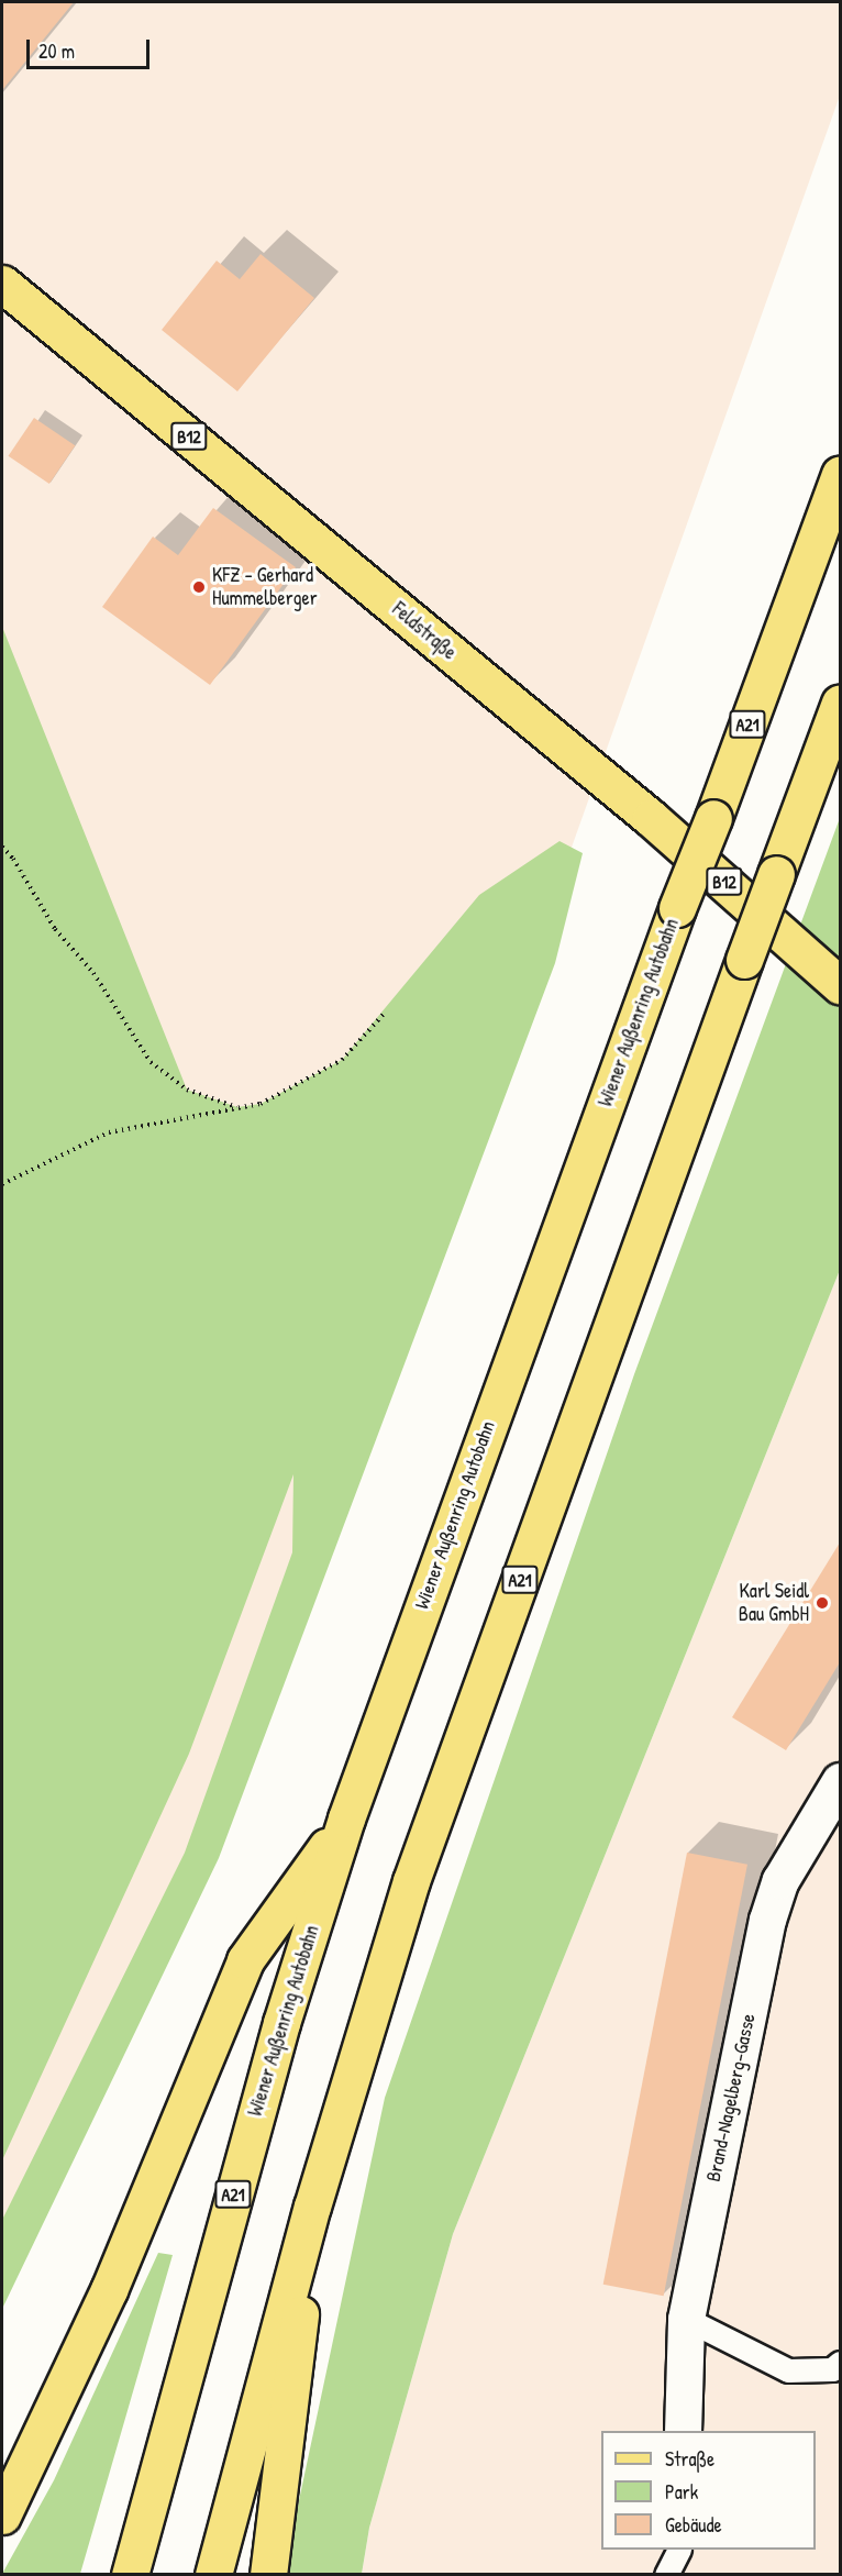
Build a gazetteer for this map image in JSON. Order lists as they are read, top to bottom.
{
  "streets": {
    "main road": [
      "B12",
      "Feldstraße",
      "A21",
      "Wiener Außenring Autobahn"
    ],
    "street": ["Brand-Nagelberg-Gasse"]
  },
  "places": ["KFZ - Gerhard Hummelberger", "Karl Seidl Bau GmbH"],
  "legend": ["Straße", "Park", "Gebäude"],
  "scale_bar": "20 m"
}
